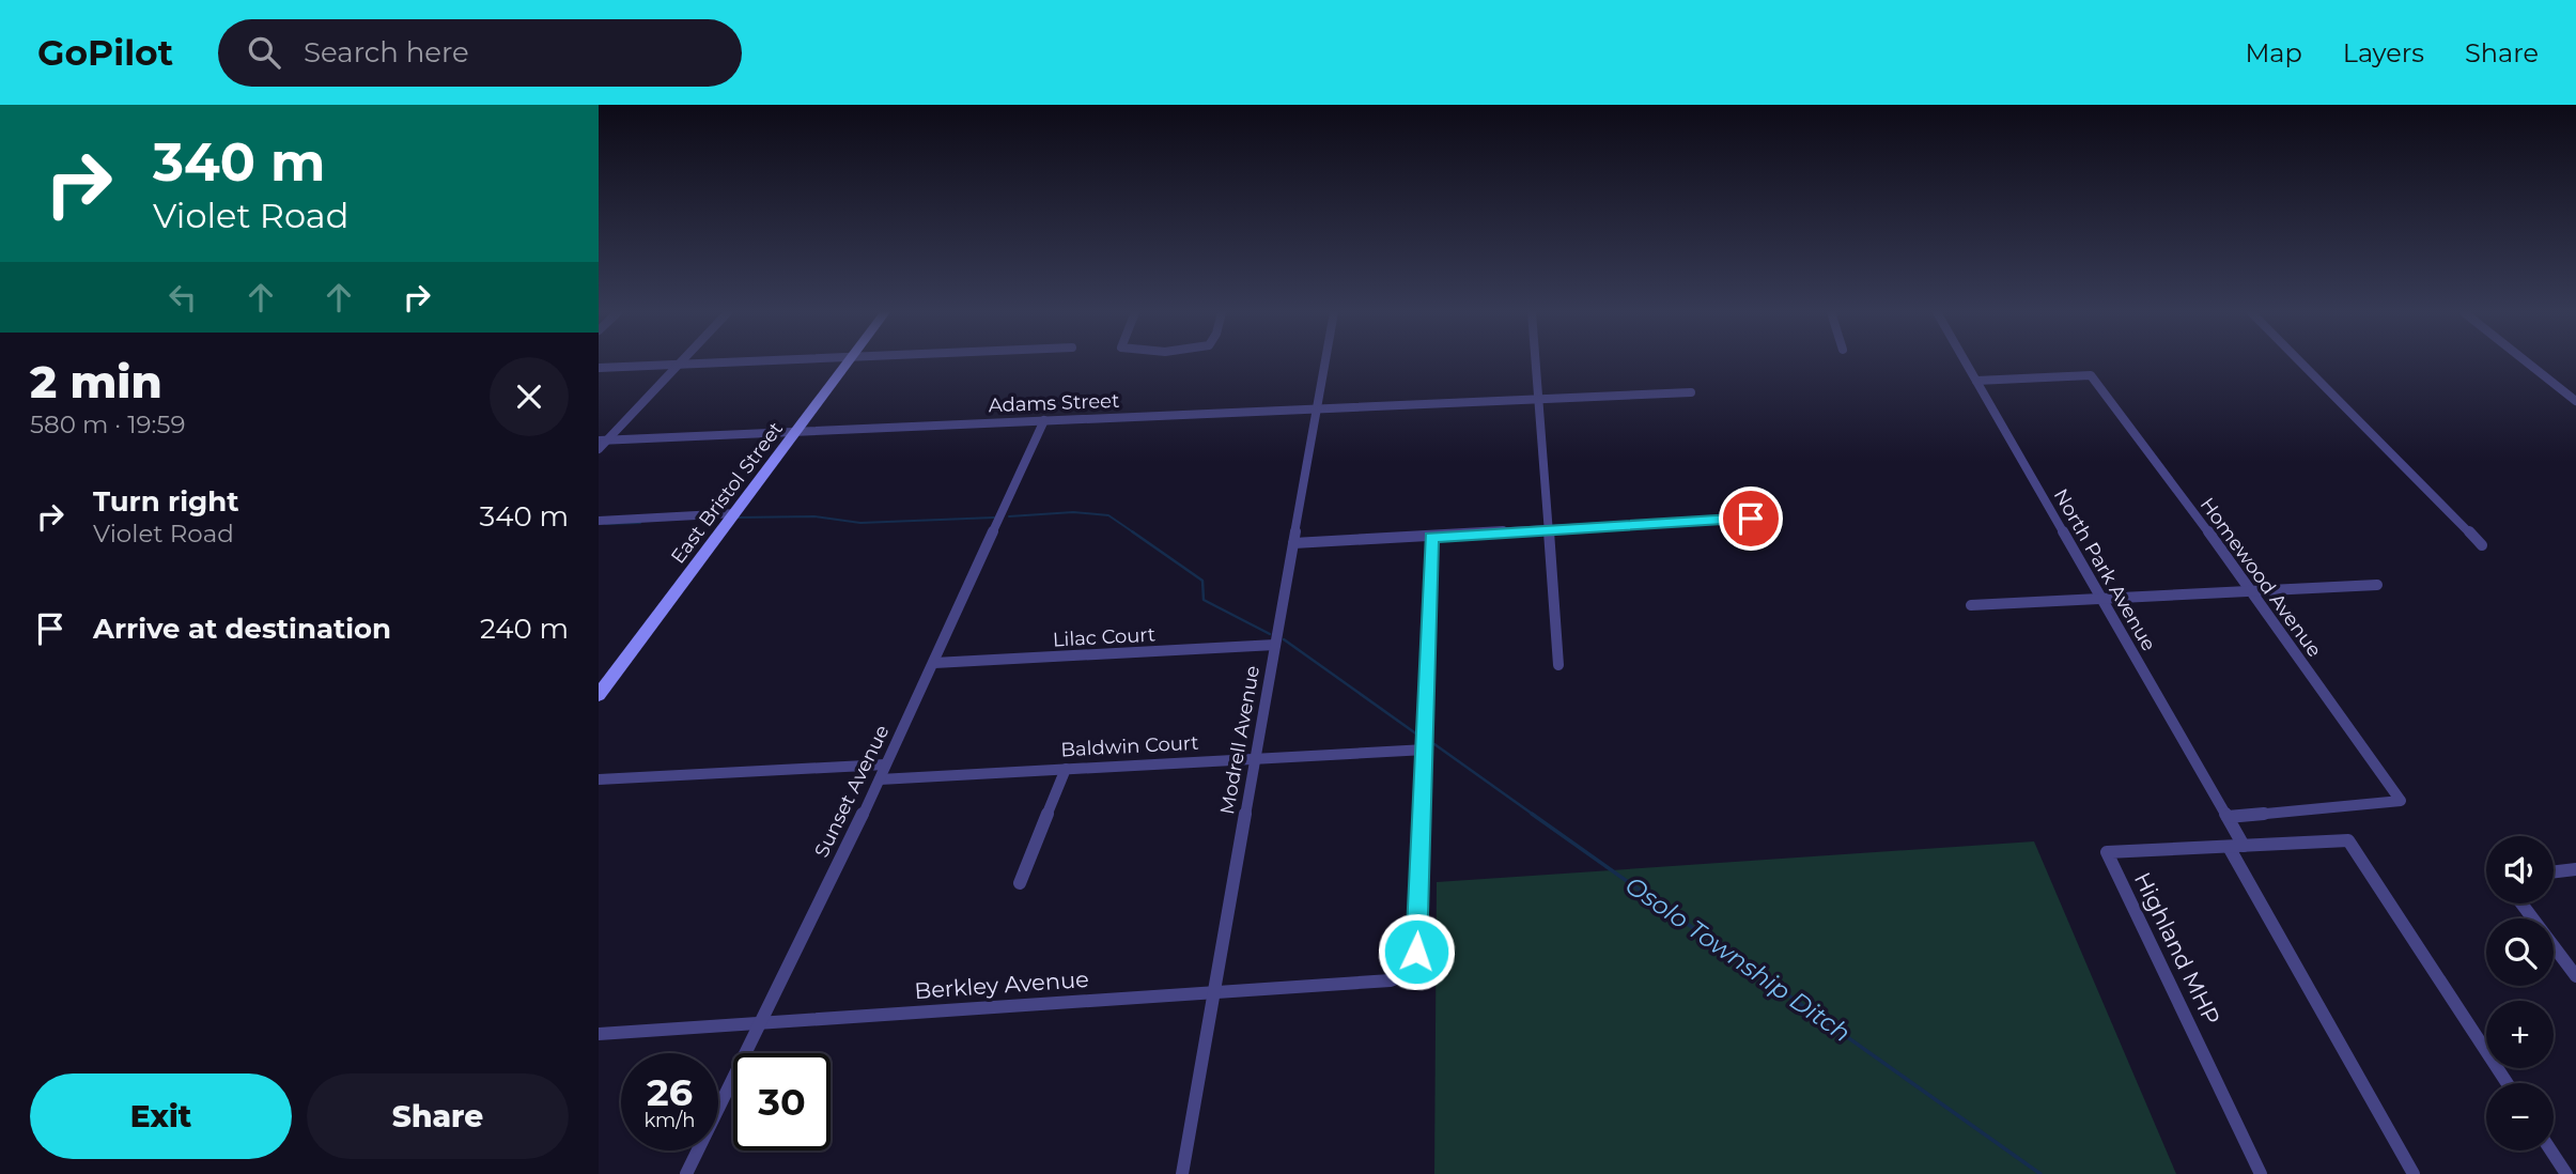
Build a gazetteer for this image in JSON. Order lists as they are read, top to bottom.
{
  "streets": {
    "main road": ["East Bristol Street"],
    "street": [
      "Adams Street",
      "North Park Avenue",
      "Homewood Avenue",
      "Lilac Court",
      "Modrell Avenue",
      "Baldwin Court",
      "Sunset Avenue",
      "Highland MHP",
      "Berkley Avenue"
    ]
  },
  "crossings": [
    ["Adams Street", "East Bristol Street"],
    ["Adams Street", "Modrell Avenue"],
    ["Adams Street", "Sunset Avenue"],
    ["North Park Avenue", "Homewood Avenue"],
    ["North Park Avenue", "Highland MHP"],
    ["Lilac Court", "Modrell Avenue"],
    ["Lilac Court", "Sunset Avenue"],
    ["Modrell Avenue", "Baldwin Court"],
    ["Modrell Avenue", "Berkley Avenue"],
    ["Baldwin Court", "Sunset Avenue"],
    ["Baldwin Court", "Berkley Avenue"],
    ["Sunset Avenue", "Berkley Avenue"]
  ],
  "water": ["Osolo Township Ditch"],
  "page": {
    "header": "GoPilot",
    "search": "Search here",
    "nav": ["Map", "Layers", "Share"],
    "turn": ["340 m", "Violet Road"],
    "heading": ["2 min", "580 m · 19:59"],
    "list": [
      {
        "name": "Turn right",
        "note": "Violet Road",
        "value": "340 m"
      },
      {
        "name": "Arrive at destination",
        "value": "240 m"
      }
    ],
    "map_buttons": ["+", "−"],
    "speed": "26 km/h",
    "limit": "30",
    "buttons": ["Exit", "Share"]
  }
}
